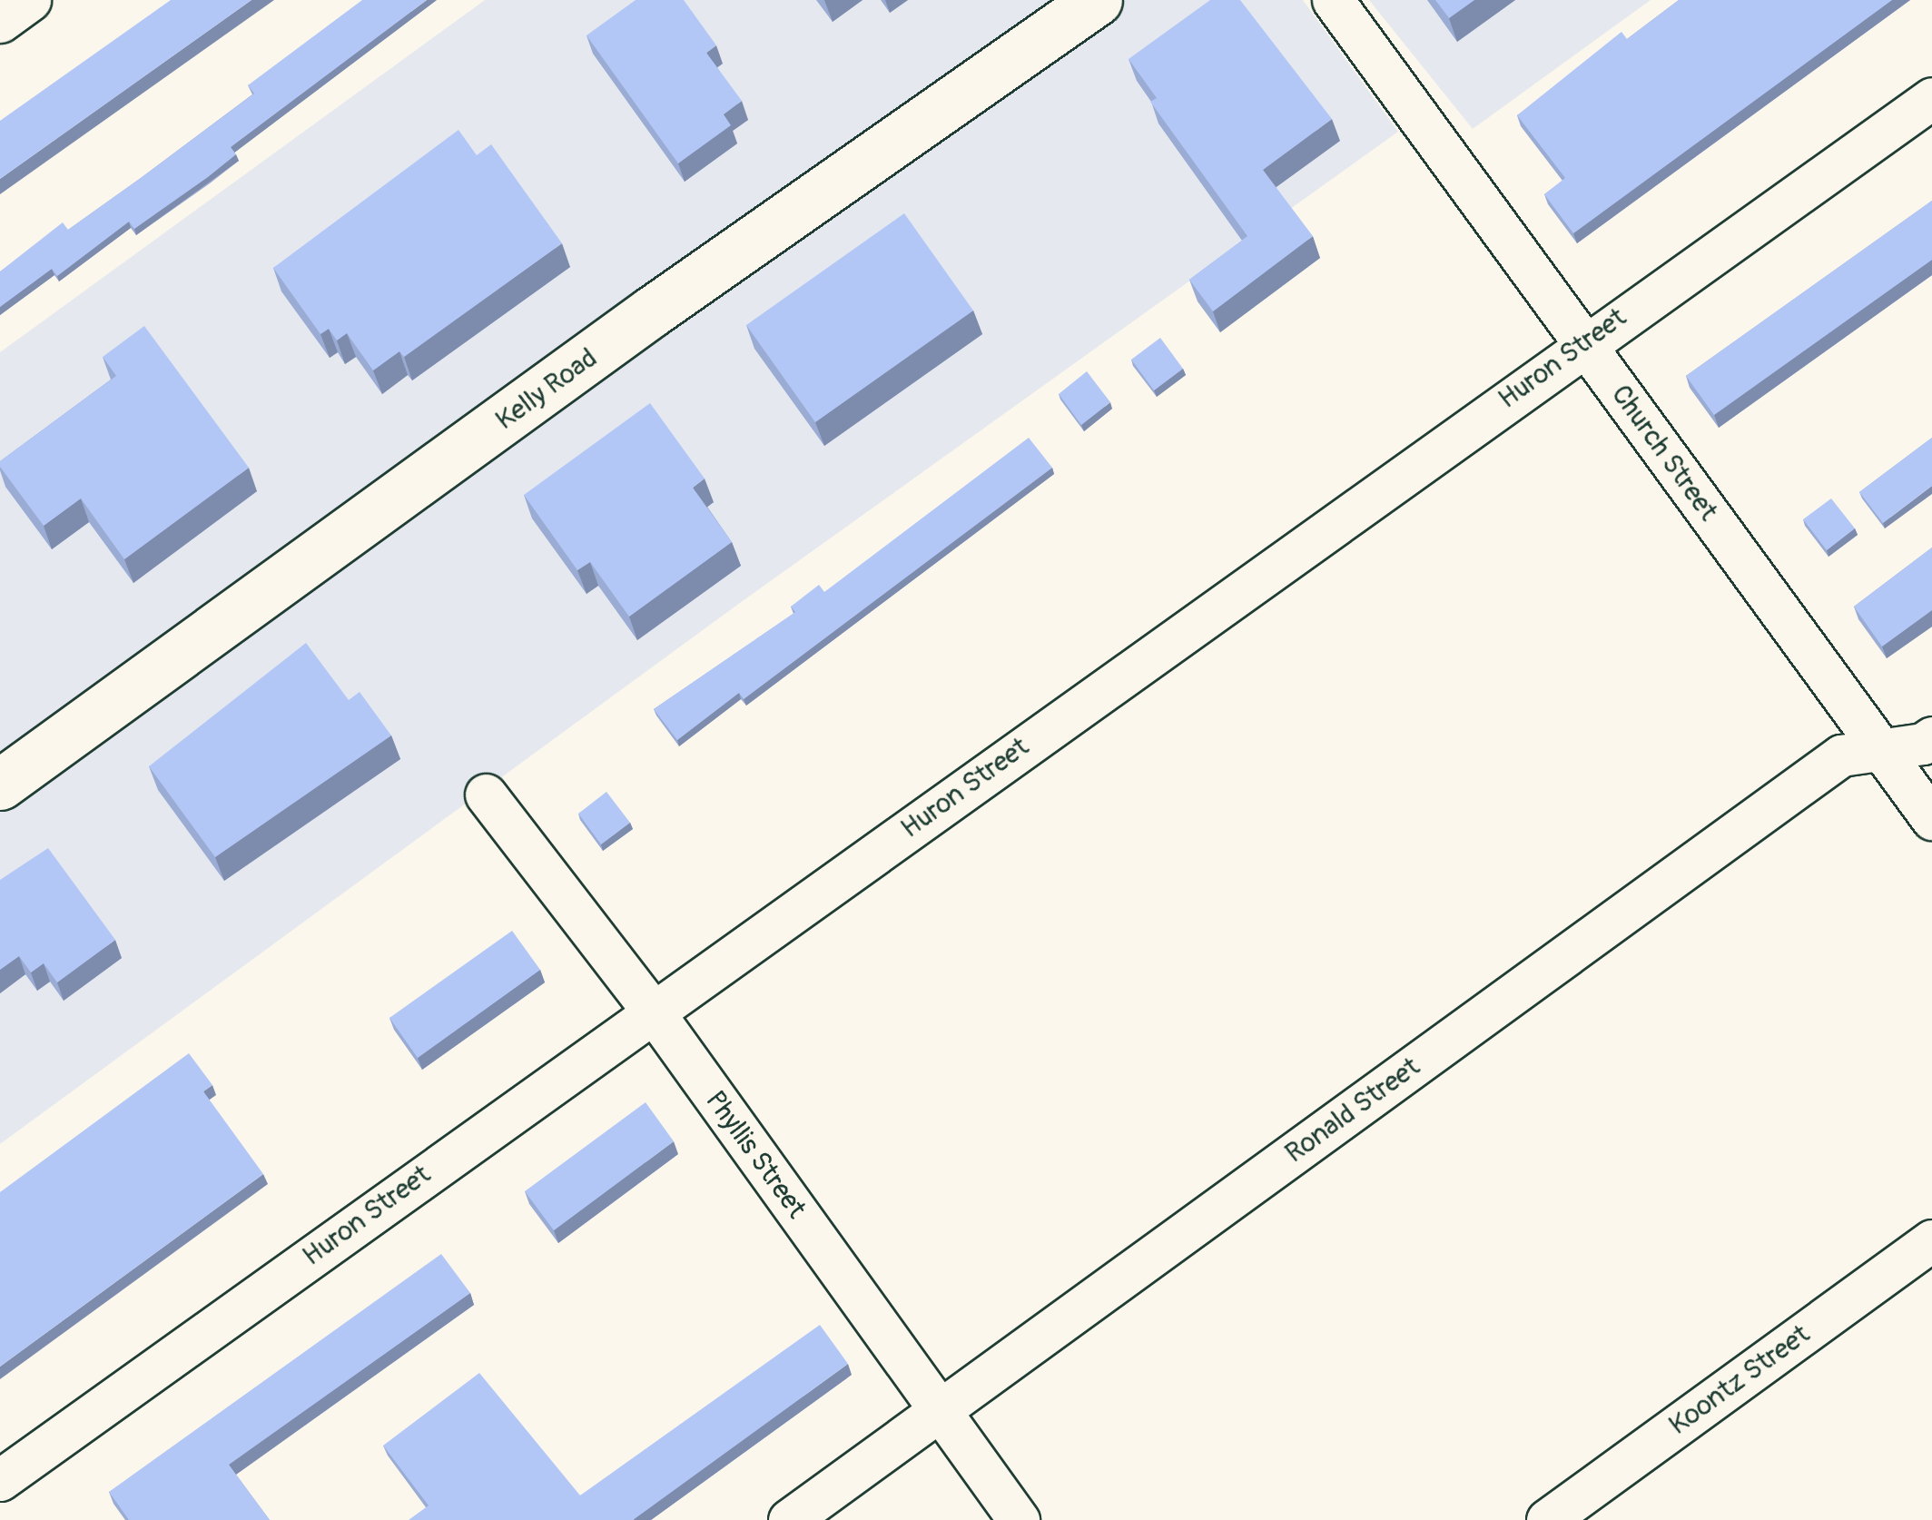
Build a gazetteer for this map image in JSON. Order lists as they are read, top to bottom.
{
  "streets": {
    "street": [
      "Huron Street",
      "Kelly Road",
      "Church Street",
      "Ronald Street",
      "Phyllis Street",
      "Koontz Street"
    ]
  },
  "crossings": [
    ["Huron Street", "Church Street"],
    ["Huron Street", "Phyllis Street"],
    ["Church Street", "Ronald Street"],
    ["Ronald Street", "Phyllis Street"]
  ]
}
